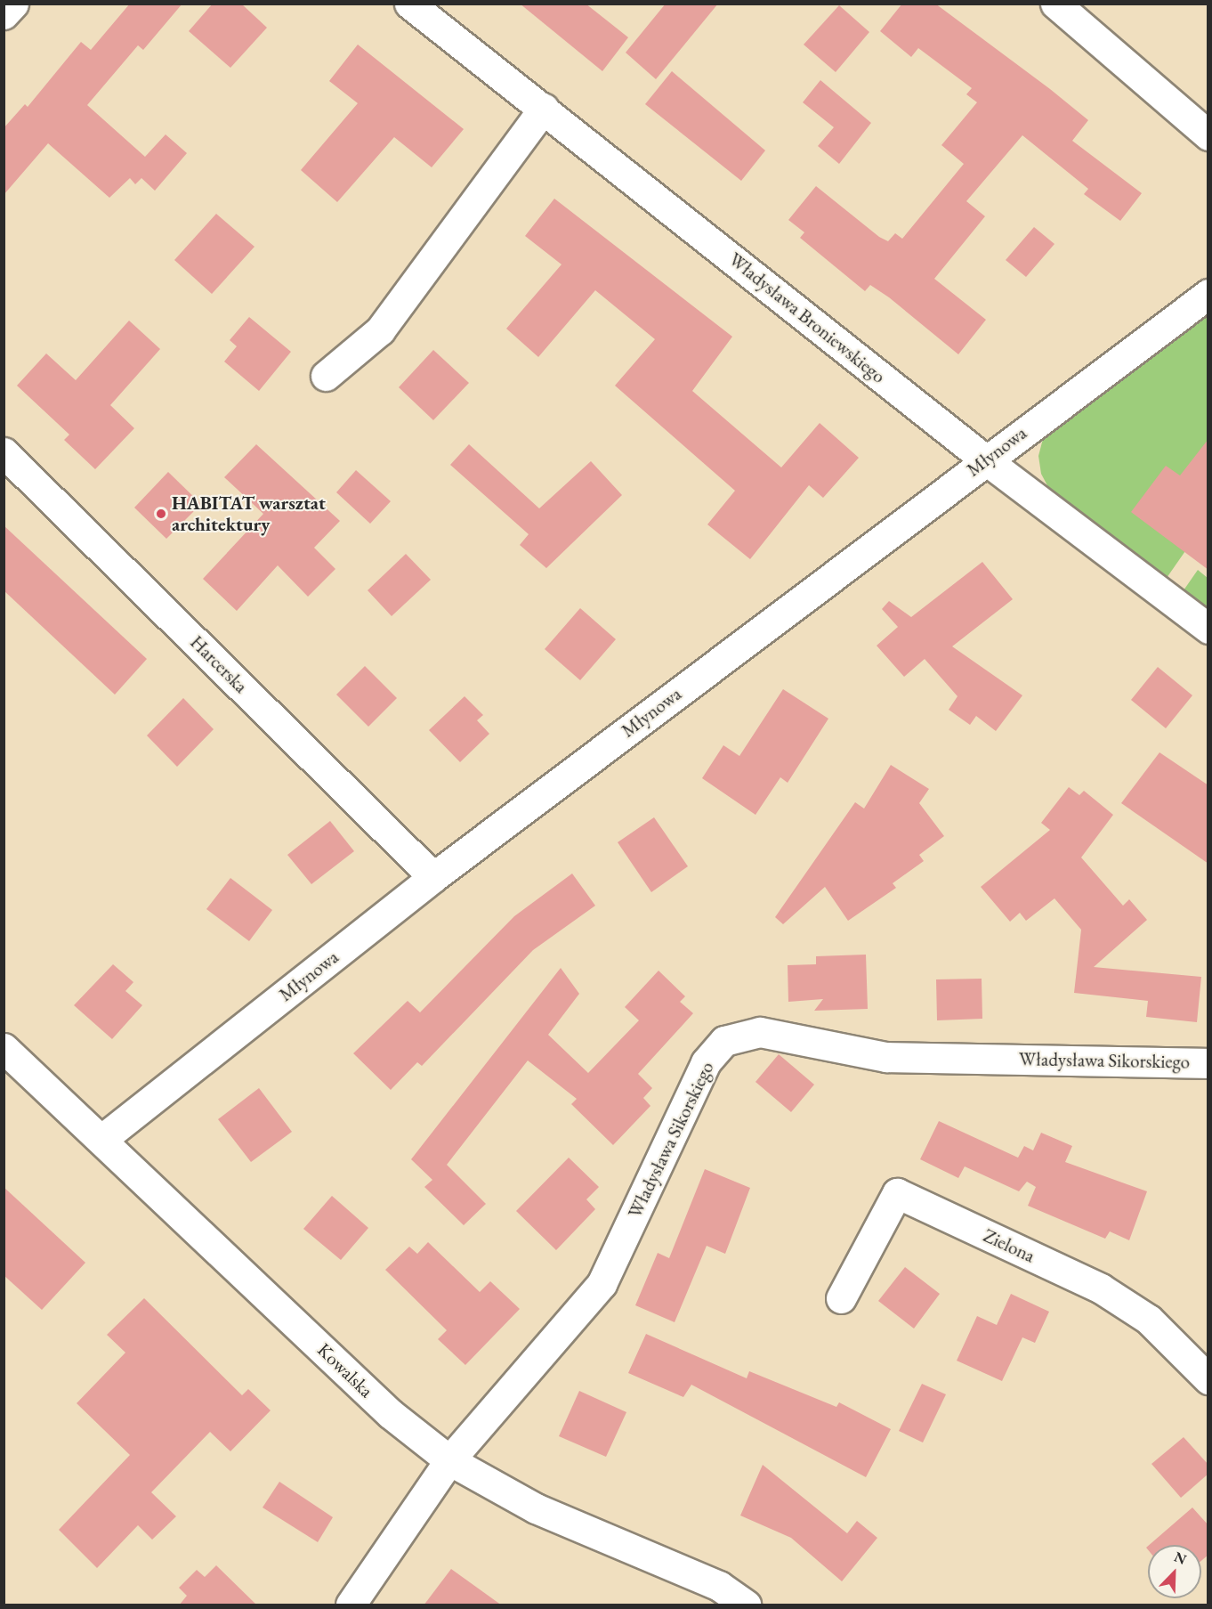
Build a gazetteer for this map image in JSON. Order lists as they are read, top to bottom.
{
  "streets": {
    "street": [
      "Władysława Broniewskiego",
      "Młynowa",
      "Harcerska",
      "Władysława Sikorskiego",
      "Zielona",
      "Kowalska"
    ]
  },
  "crossings": [
    ["Władysława Broniewskiego", "Młynowa"],
    ["Młynowa", "Harcerska"],
    ["Młynowa", "Kowalska"],
    ["Władysława Sikorskiego", "Kowalska"]
  ],
  "places": ["HABITAT warsztat architektury"],
  "north": "top right"
}
